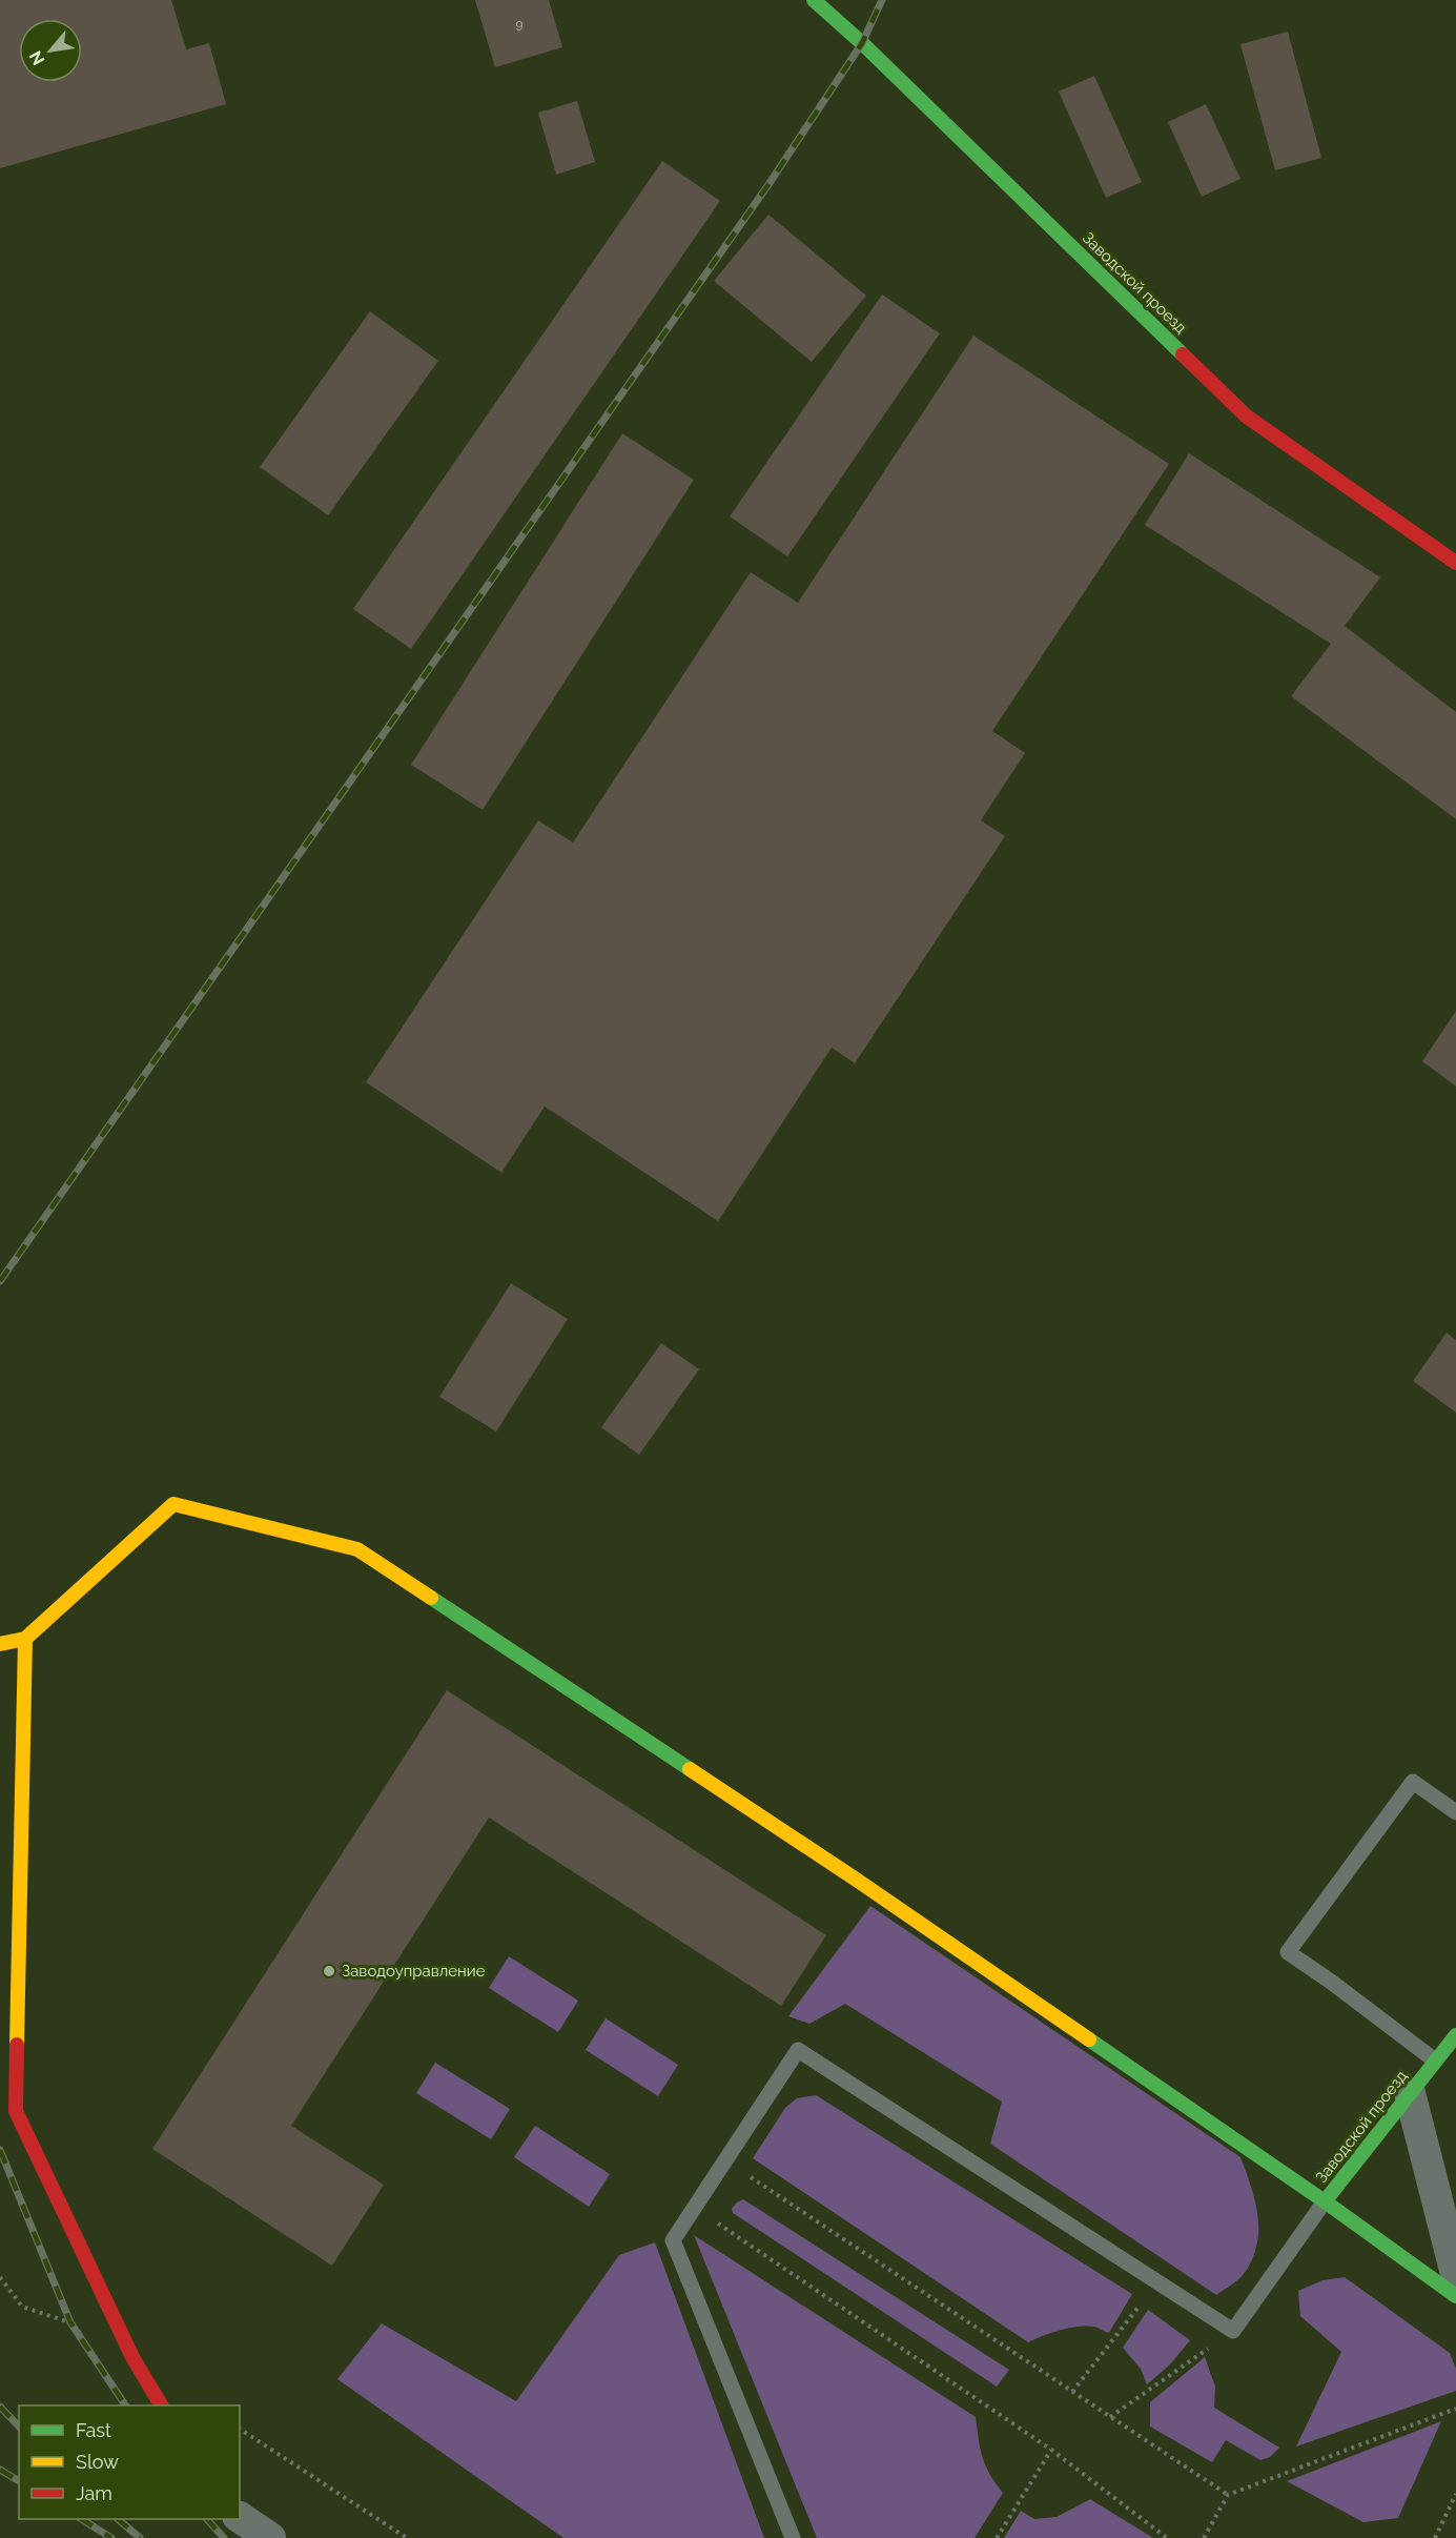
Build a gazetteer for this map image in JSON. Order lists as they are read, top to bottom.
{
  "streets": {
    "street": ["Заводской проезд"]
  },
  "places": ["Заводоуправление"],
  "house_numbers": ["9"],
  "legend": ["Fast", "Slow", "Jam"],
  "north": "bottom left"
}
